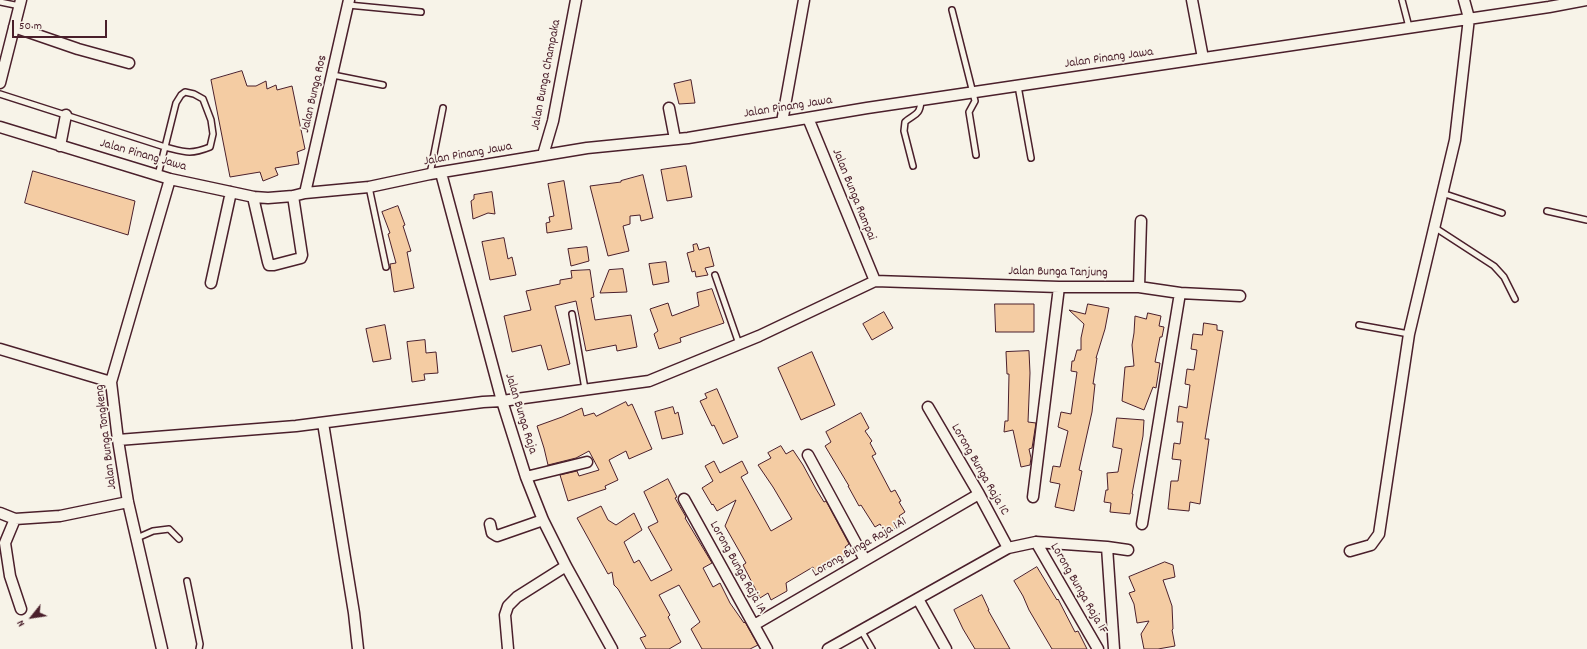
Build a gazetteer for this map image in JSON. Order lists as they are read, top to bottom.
{
  "streets": {
    "street": [
      "Jalan Pinang Jawa",
      "Jalan Bunga Champaka",
      "Jalan Bunga Ros",
      "Jalan Bunga Rampai",
      "Jalan Bunga Tanjung",
      "Jalan Bunga Raja",
      "Jalan Bunga Tongkeng",
      "Lorong Bunga Raja 1C",
      "Lorong Bunga Raja 1A1",
      "Lorong Bunga Raja 1A",
      "Lorong Bunga Raja 1F"
    ]
  },
  "crossings": [
    ["Jalan Pinang Jawa", "Jalan Bunga Champaka"],
    ["Jalan Pinang Jawa", "Jalan Bunga Ros"],
    ["Jalan Pinang Jawa", "Jalan Bunga Rampai"],
    ["Jalan Pinang Jawa", "Jalan Bunga Raja"],
    ["Jalan Pinang Jawa", "Jalan Bunga Tongkeng"],
    ["Jalan Bunga Rampai", "Jalan Bunga Tanjung"],
    ["Lorong Bunga Raja 1C", "Lorong Bunga Raja 1A1"],
    ["Lorong Bunga Raja 1A1", "Lorong Bunga Raja 1A"]
  ],
  "scale_bar": "50 m",
  "north": "bottom left"
}
